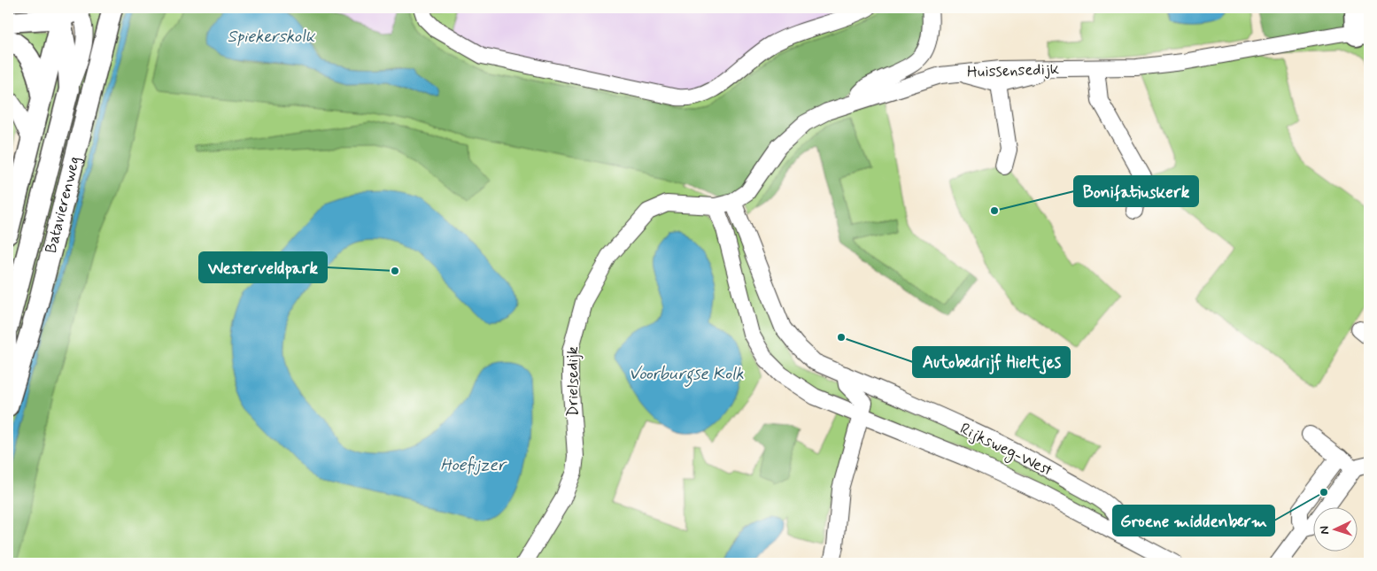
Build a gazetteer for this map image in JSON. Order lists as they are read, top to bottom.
{
  "streets": {
    "main road": ["Batavierenweg"],
    "street": ["Huissensedijk", "Drielsedijk", "Rijksweg-West"]
  },
  "crossings": [
    ["Huissensedijk", "Drielsedijk"],
    ["Huissensedijk", "Rijksweg-West"]
  ],
  "water": ["Spiekerskolk", "Voorburgse Kolk", "Hoefijzer"],
  "places": [
    "Bonifatiuskerk",
    "Westerveldpark",
    "Autobedrijf Hieltjes",
    "Groene middenberm"
  ],
  "north": "left"
}
